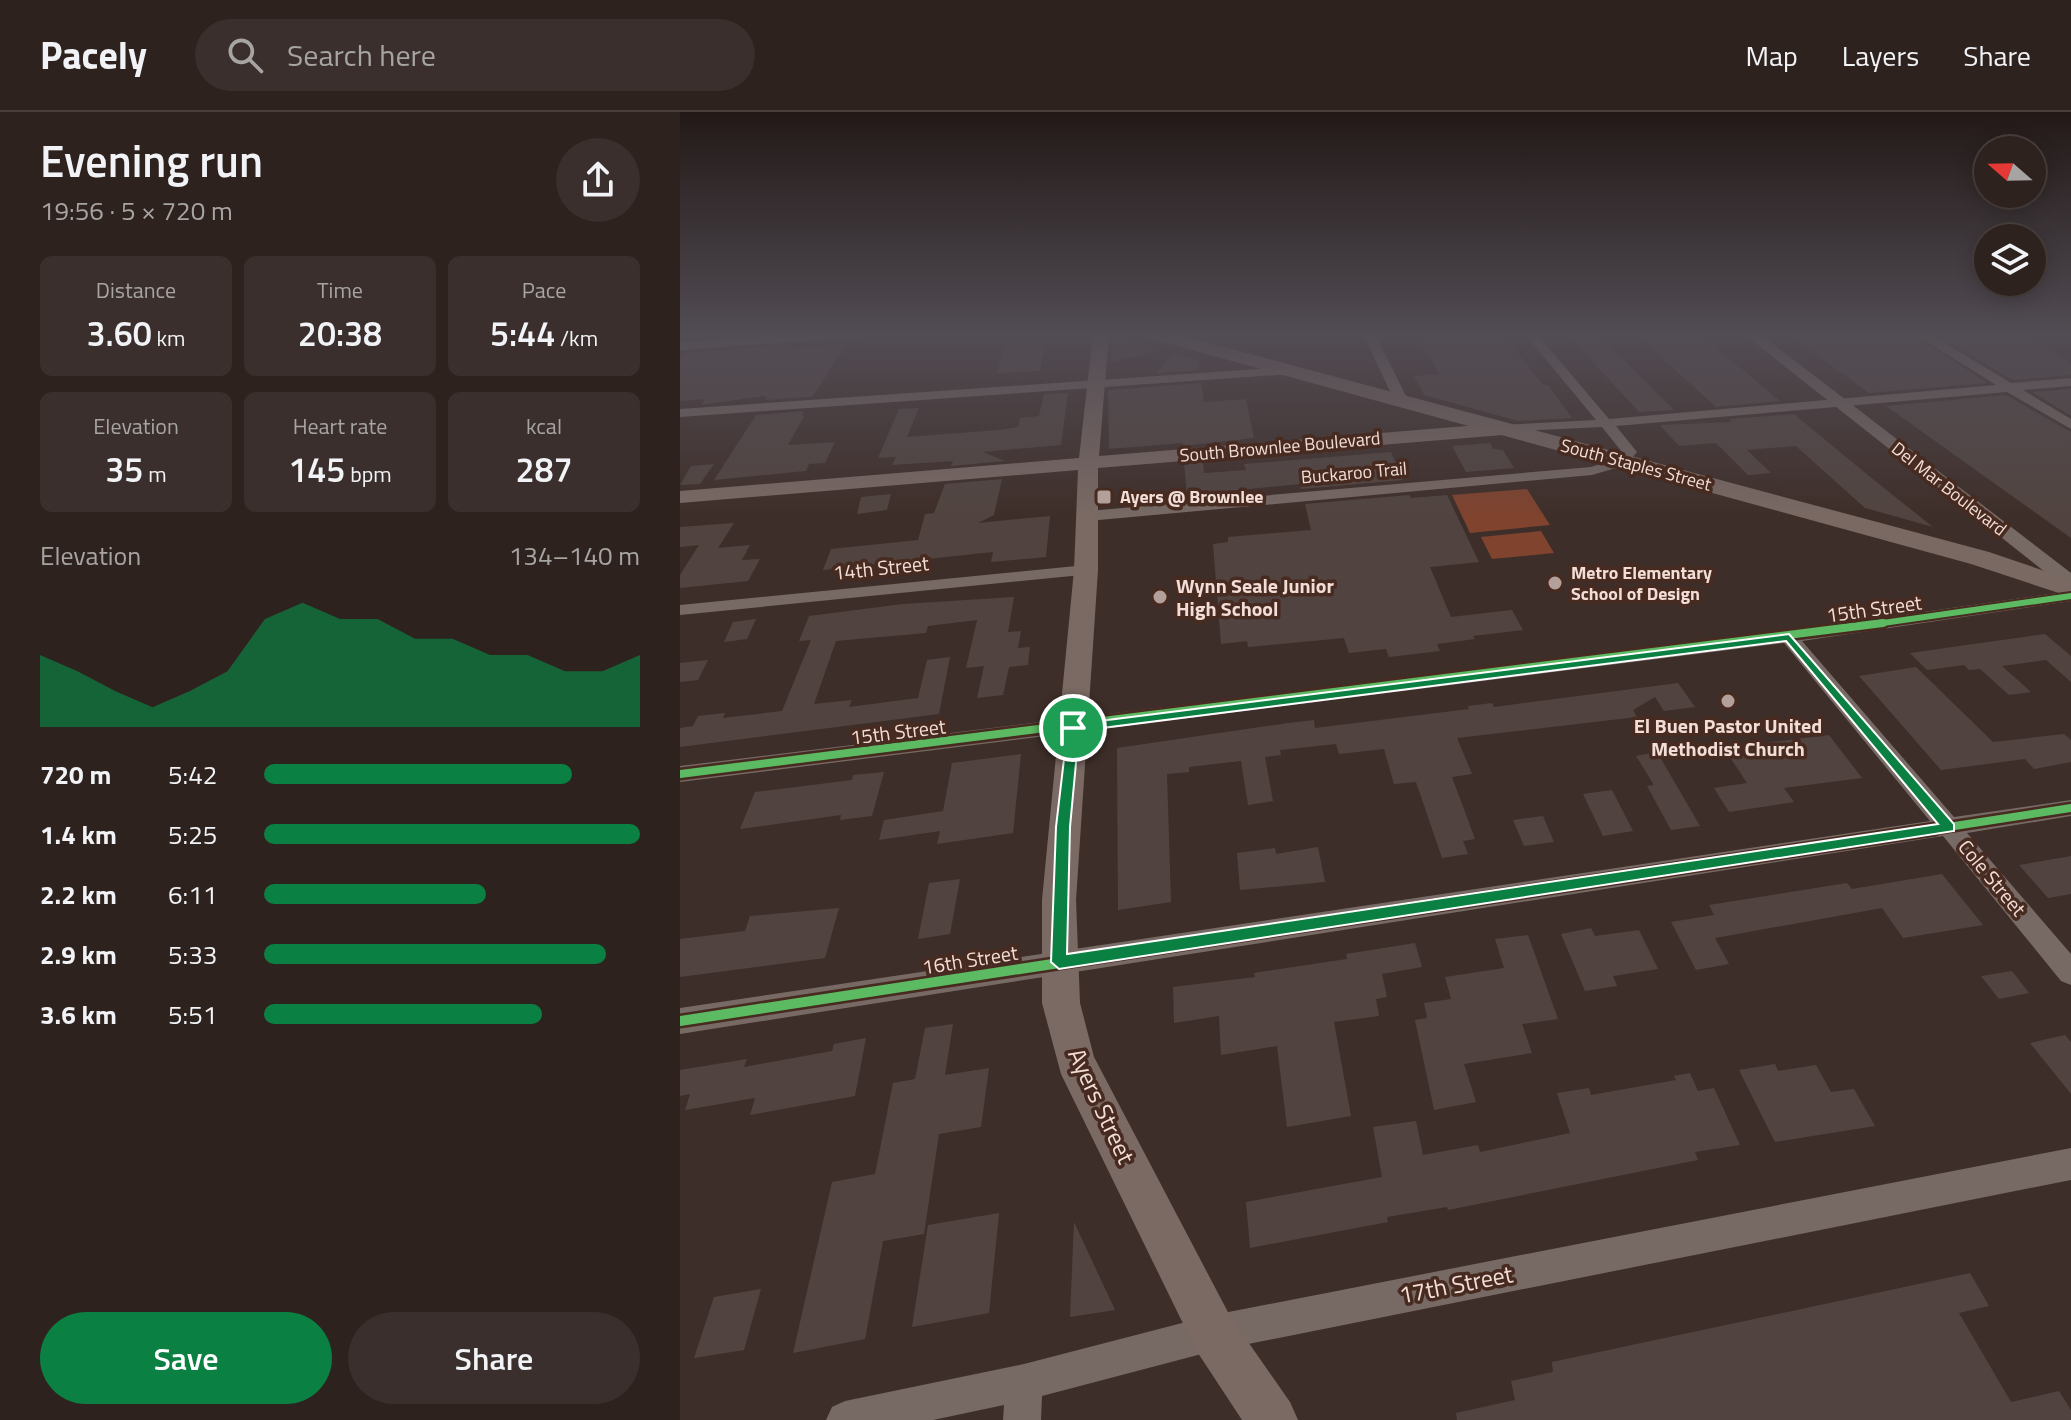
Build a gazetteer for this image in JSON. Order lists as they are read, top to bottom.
{
  "streets": {
    "main road": ["South Brownlee Boulevard", "South Staples Street", "Ayers Street"],
    "street": [
      "Buckaroo Trail",
      "Del Mar Boulevard",
      "14th Street",
      "15th Street",
      "Cole Street",
      "16th Street",
      "17th Street"
    ]
  },
  "crossings": [
    ["South Brownlee Boulevard", "South Staples Street"],
    ["South Brownlee Boulevard", "Del Mar Boulevard"],
    ["South Brownlee Boulevard", "Ayers Street"],
    ["South Staples Street", "Buckaroo Trail"],
    ["South Staples Street", "Del Mar Boulevard"],
    ["Buckaroo Trail", "Ayers Street"],
    ["14th Street", "Ayers Street"],
    ["15th Street", "Cole Street"],
    ["15th Street", "Ayers Street"],
    ["Cole Street", "16th Street"],
    ["16th Street", "Ayers Street"],
    ["Ayers Street", "17th Street"]
  ],
  "places": {
    "transit": ["Ayers @ Brownlee"],
    "other": ["Metro Elementary School of Design", "Wynn Seale Junior High School", "El Buen Pastor United Methodist Church"]
  },
  "north": "left",
  "page": {
    "header": "Pacely",
    "search": "Search here",
    "nav": ["Map", "Layers", "Share"],
    "heading": ["Evening run", "19:56 · 5 × 720 m"],
    "stats": [
      ["Distance", "3.60 km"],
      ["Time", "20:38"],
      ["Pace", "5:44 /km"],
      ["Elevation", "35 m"],
      ["Heart rate", "145 bpm"],
      ["kcal", "287"]
    ],
    "chart": ["Elevation", "134–140 m"],
    "list": [
      {
        "name": "720 m",
        "note": "5:42"
      },
      {
        "name": "1.4 km",
        "note": "5:25"
      },
      {
        "name": "2.2 km",
        "note": "6:11"
      },
      {
        "name": "2.9 km",
        "note": "5:33"
      },
      {
        "name": "3.6 km",
        "note": "5:51"
      }
    ],
    "buttons": ["Save", "Share"]
  }
}
